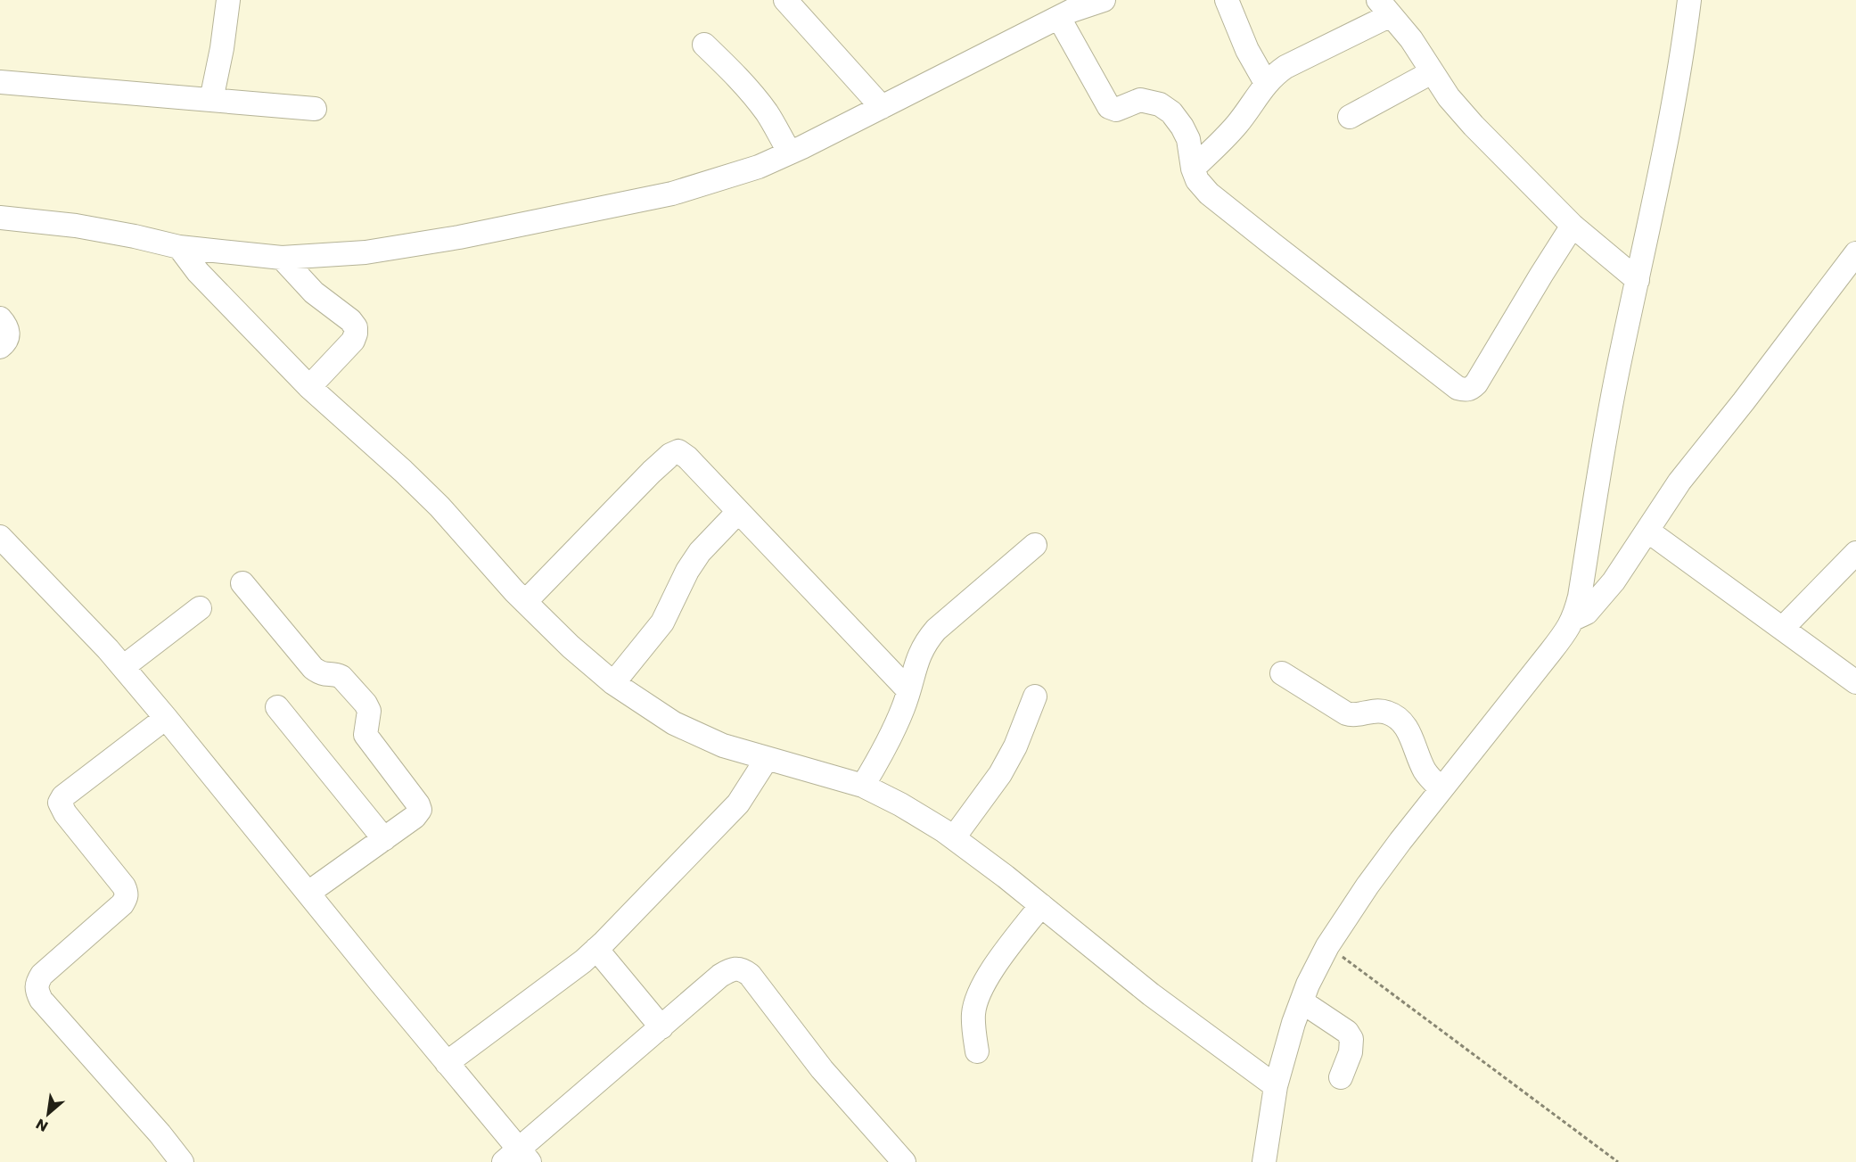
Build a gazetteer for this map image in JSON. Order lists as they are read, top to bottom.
{
  "north": "bottom left"
}
